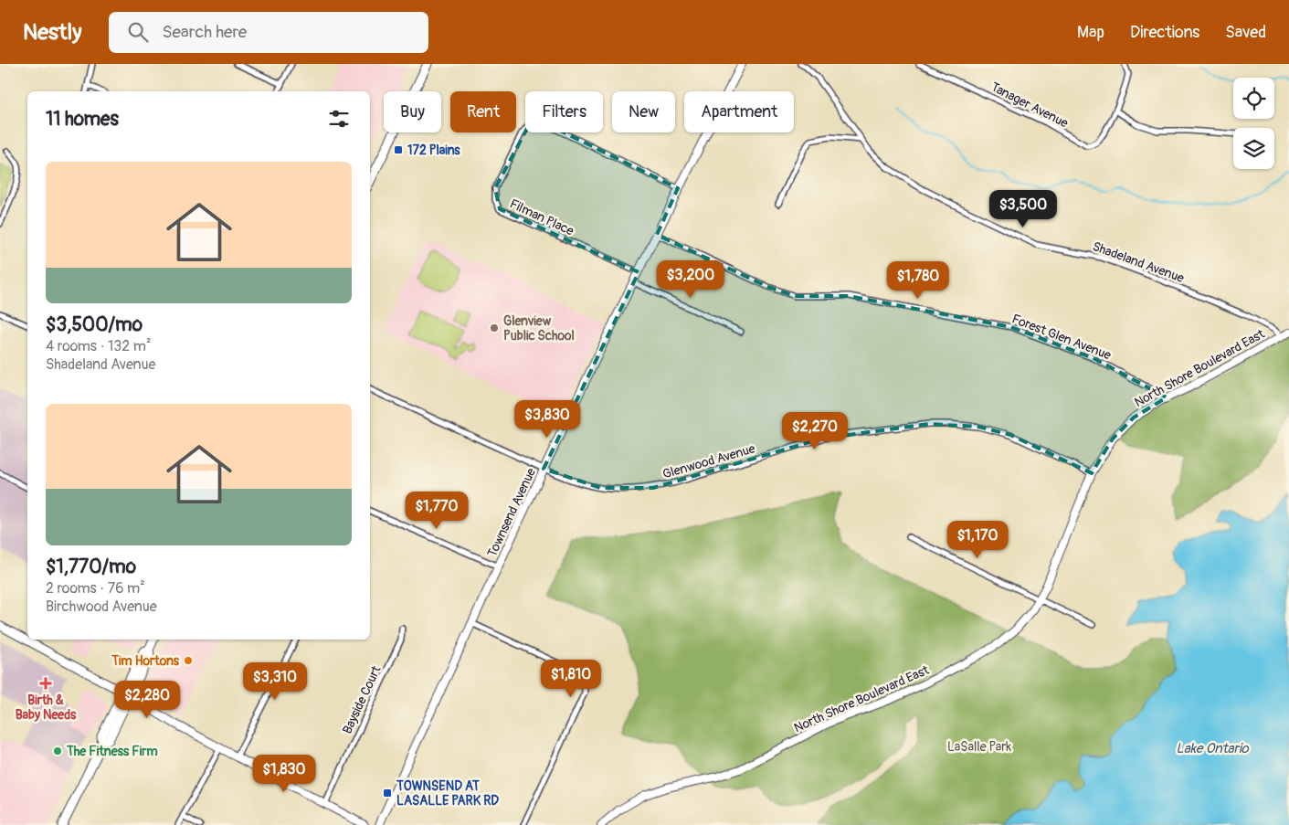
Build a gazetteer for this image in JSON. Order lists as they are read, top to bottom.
{
  "streets": {
    "street": [
      "Tanager Avenue",
      "Filman Place",
      "Shadeland Avenue",
      "Forest Glen Avenue",
      "North Shore Boulevard East",
      "Glenwood Avenue",
      "Townsend Avenue",
      "Bayside Court"
    ]
  },
  "crossings": [
    ["Filman Place", "Townsend Avenue"],
    ["Shadeland Avenue", "North Shore Boulevard East"],
    ["Forest Glen Avenue", "North Shore Boulevard East"],
    ["Forest Glen Avenue", "Townsend Avenue"],
    ["North Shore Boulevard East", "Glenwood Avenue"],
    ["Glenwood Avenue", "Townsend Avenue"]
  ],
  "water": ["Lake Ontario"],
  "parks": ["LaSalle Park"],
  "places": {
    "transit": ["172 Plains", "TOWNSEND AT LASALLE PARK RD"],
    "other": ["Glenview Public School", "Tim Hortons", "The Fitness Firm"],
    "health": ["Birth & Baby Needs"]
  },
  "page": {
    "header": "Nestly",
    "search": "Search here",
    "nav": ["Map", "Directions", "Saved"],
    "chip": [
      "Buy",
      "Rent",
      "Filters",
      "New",
      "Apartment"
    ],
    "heading": "11 homes",
    "list": [
      {
        "name": "$3,500/mo",
        "note": "4 rooms · 132 m² · Shadeland Avenue"
      },
      {
        "name": "$1,770/mo",
        "note": "2 rooms · 76 m² · Birchwood Avenue"
      }
    ],
    "price": [
      "$3,500",
      "$3,200",
      "$1,780",
      "$3,830",
      "$2,270",
      "$1,770",
      "$1,170",
      "$1,810",
      "$3,310",
      "$2,280",
      "$1,830"
    ]
  }
}
